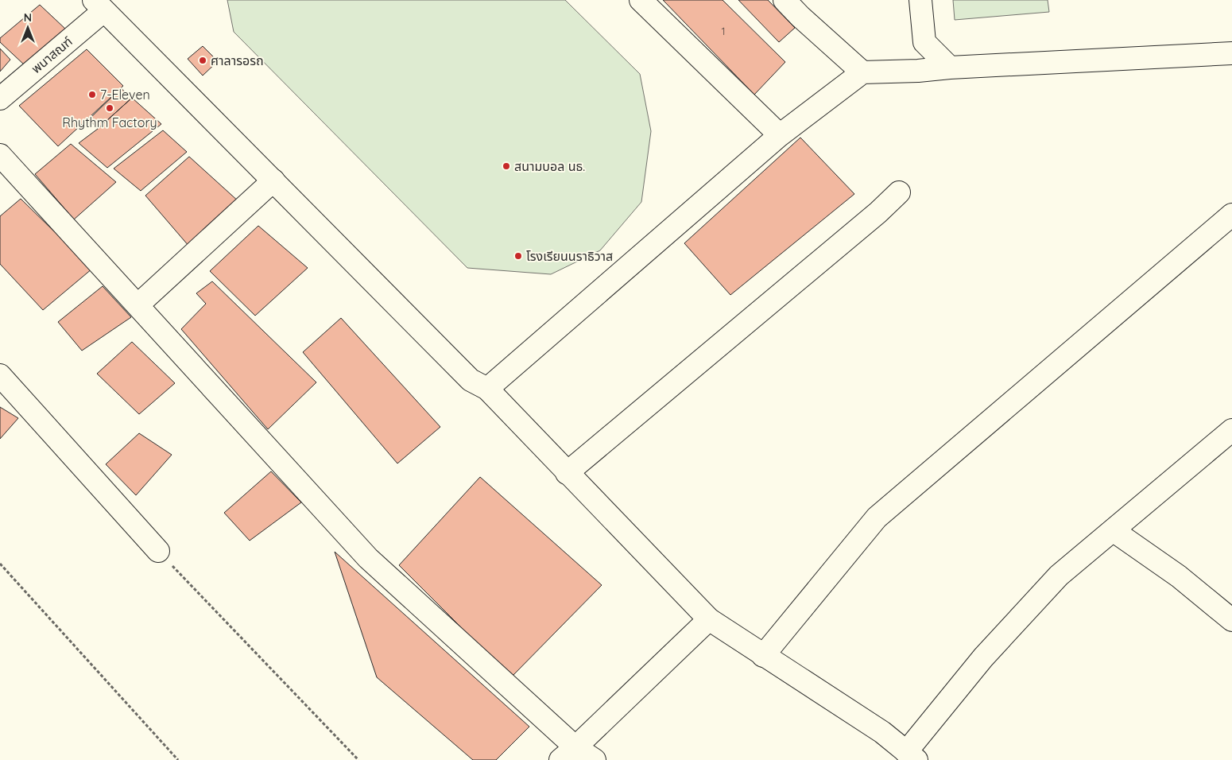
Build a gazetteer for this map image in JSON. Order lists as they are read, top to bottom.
{
  "streets": {
    "street": ["พนาสณฑ์"]
  },
  "places": [
    "ศาลารอรถ",
    "7-Eleven",
    "Rhythm Factory",
    "สนามบอล นธ.",
    "โรงเรียนนราธิวาส"
  ],
  "house_numbers": ["1"],
  "north": "top"
}
